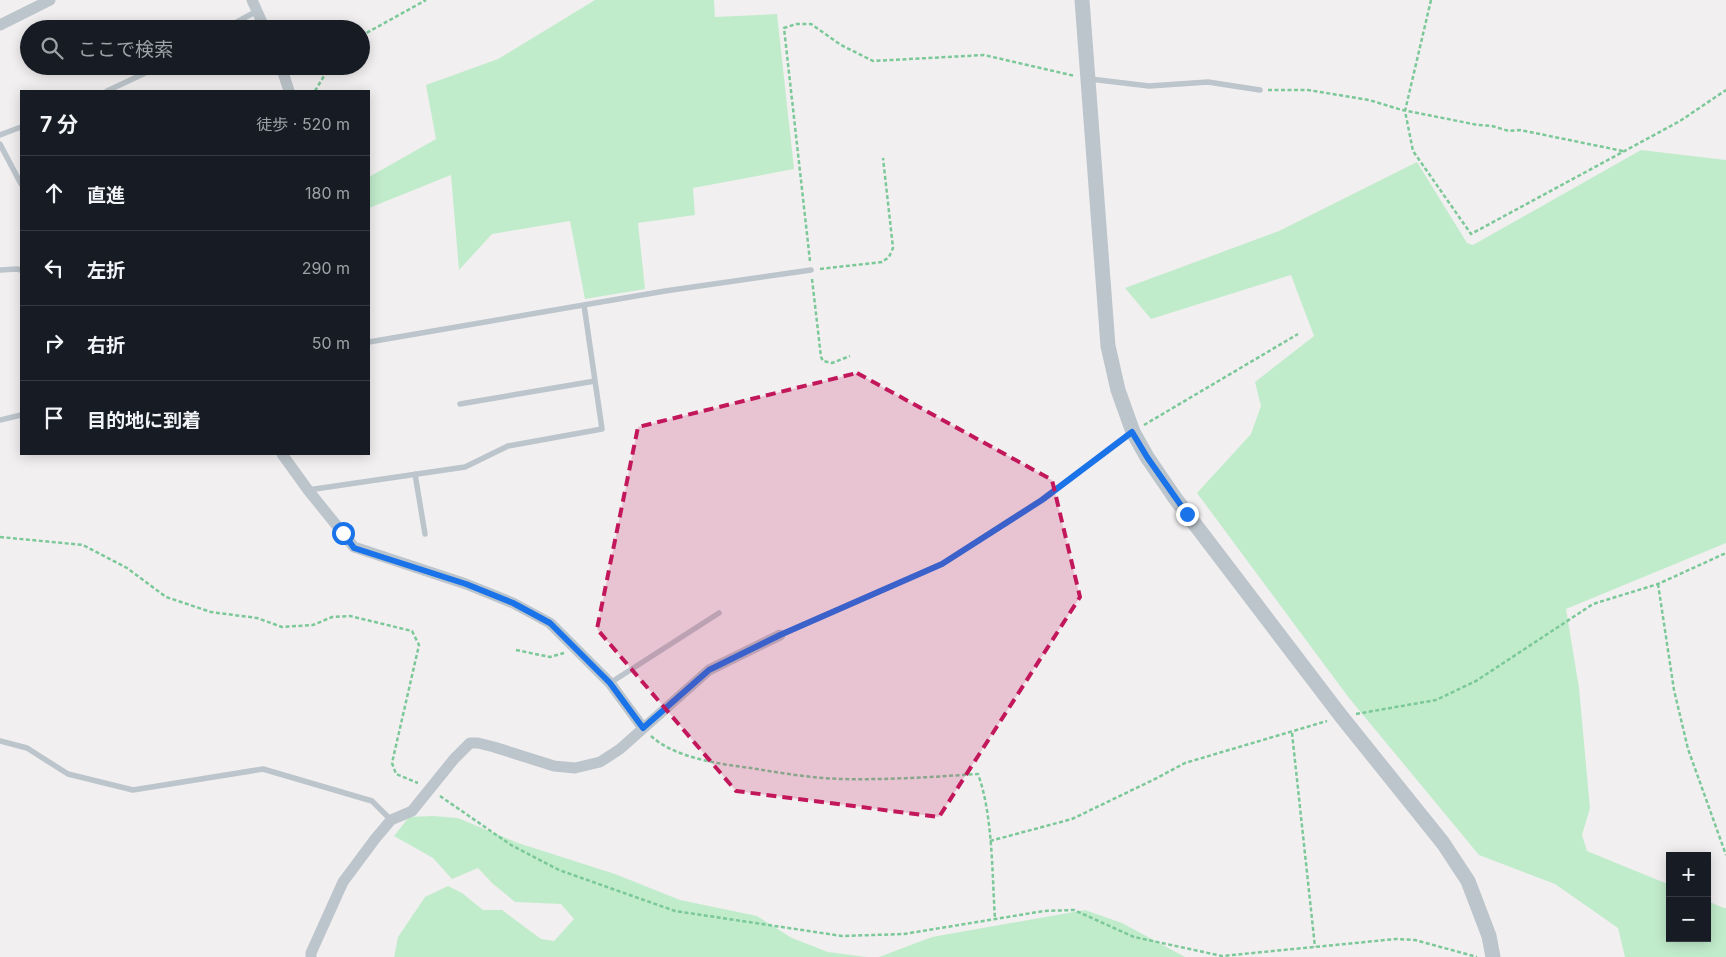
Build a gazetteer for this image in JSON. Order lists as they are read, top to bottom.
{
  "page": {
    "search": "ここで検索",
    "heading": ["7 分", "徒歩 · 520 m"],
    "list": [
      ["直進", "180 m"],
      ["左折", "290 m"],
      ["右折", "50 m"],
      "目的地に到着"
    ],
    "map_buttons": ["+", "−"]
  }
}
